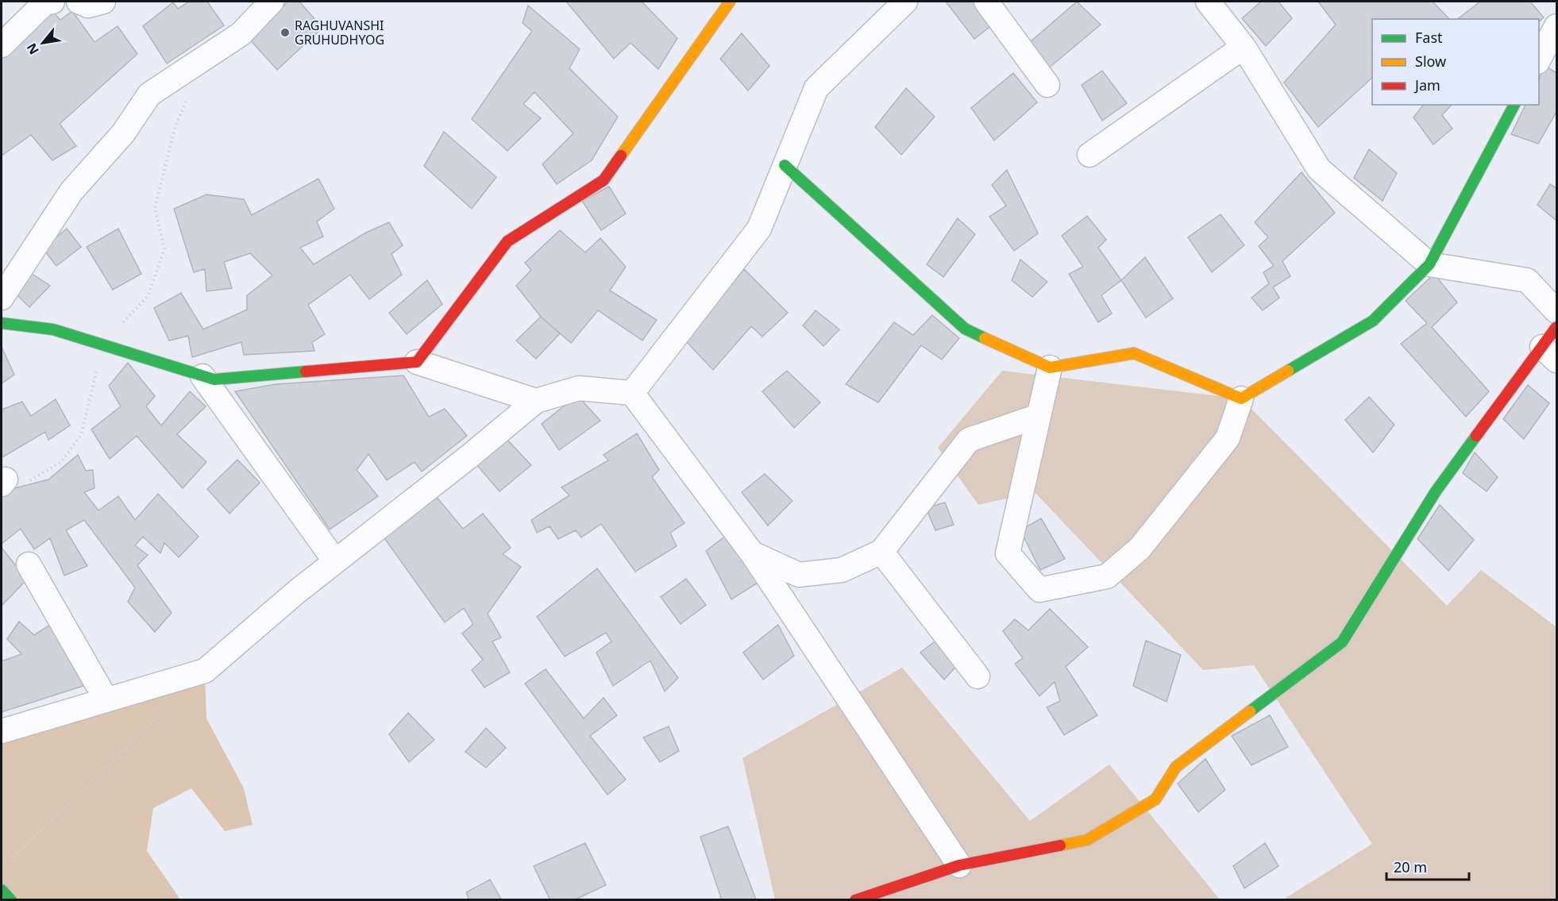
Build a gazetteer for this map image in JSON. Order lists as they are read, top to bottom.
{
  "places": ["RAGHUVANSHI GRUHUDHYOG"],
  "legend": ["Fast", "Slow", "Jam"],
  "scale_bar": "20 m",
  "north": "bottom left"
}
